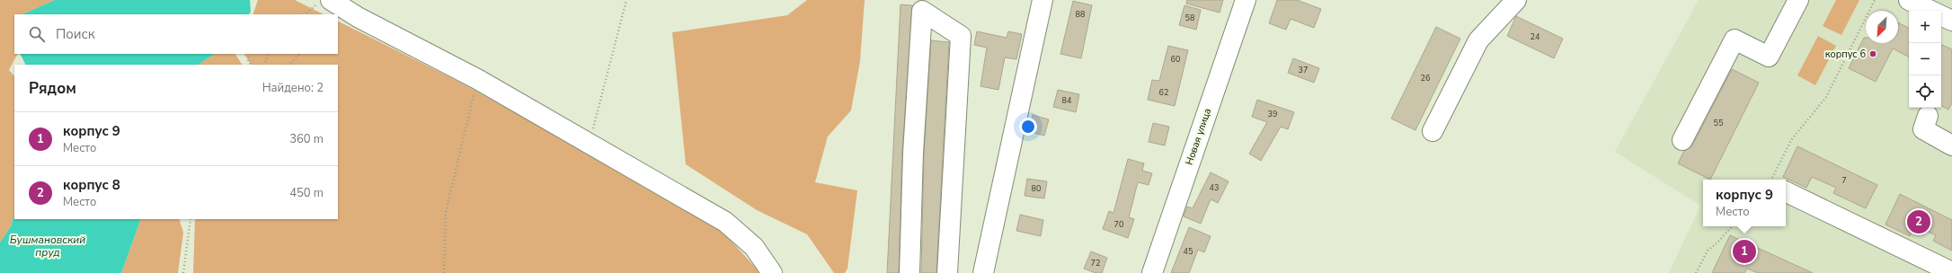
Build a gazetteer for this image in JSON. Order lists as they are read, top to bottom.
{
  "streets": {
    "street": ["Новая улица"]
  },
  "water": ["Бушмановский пруд"],
  "places": ["корпус 6"],
  "house_numbers": [
    "88",
    "58",
    "24",
    "60",
    "37",
    "26",
    "62",
    "84",
    "39",
    "55",
    "7",
    "43",
    "80",
    "70",
    "45",
    "72"
  ],
  "north": "bottom left",
  "page": {
    "map_buttons": ["+", "−"],
    "search": "Поиск",
    "heading": ["Рядом", "Найдено: 2"],
    "list": [
      {
        "mark": "1",
        "name": "корпус 9",
        "note": "Место",
        "value": "360 m"
      },
      {
        "mark": "2",
        "name": "корпус 8",
        "note": "Место",
        "value": "450 m"
      }
    ],
    "popup": ["корпус 9", "Место"],
    "pins": ["2", "1"]
  }
}
